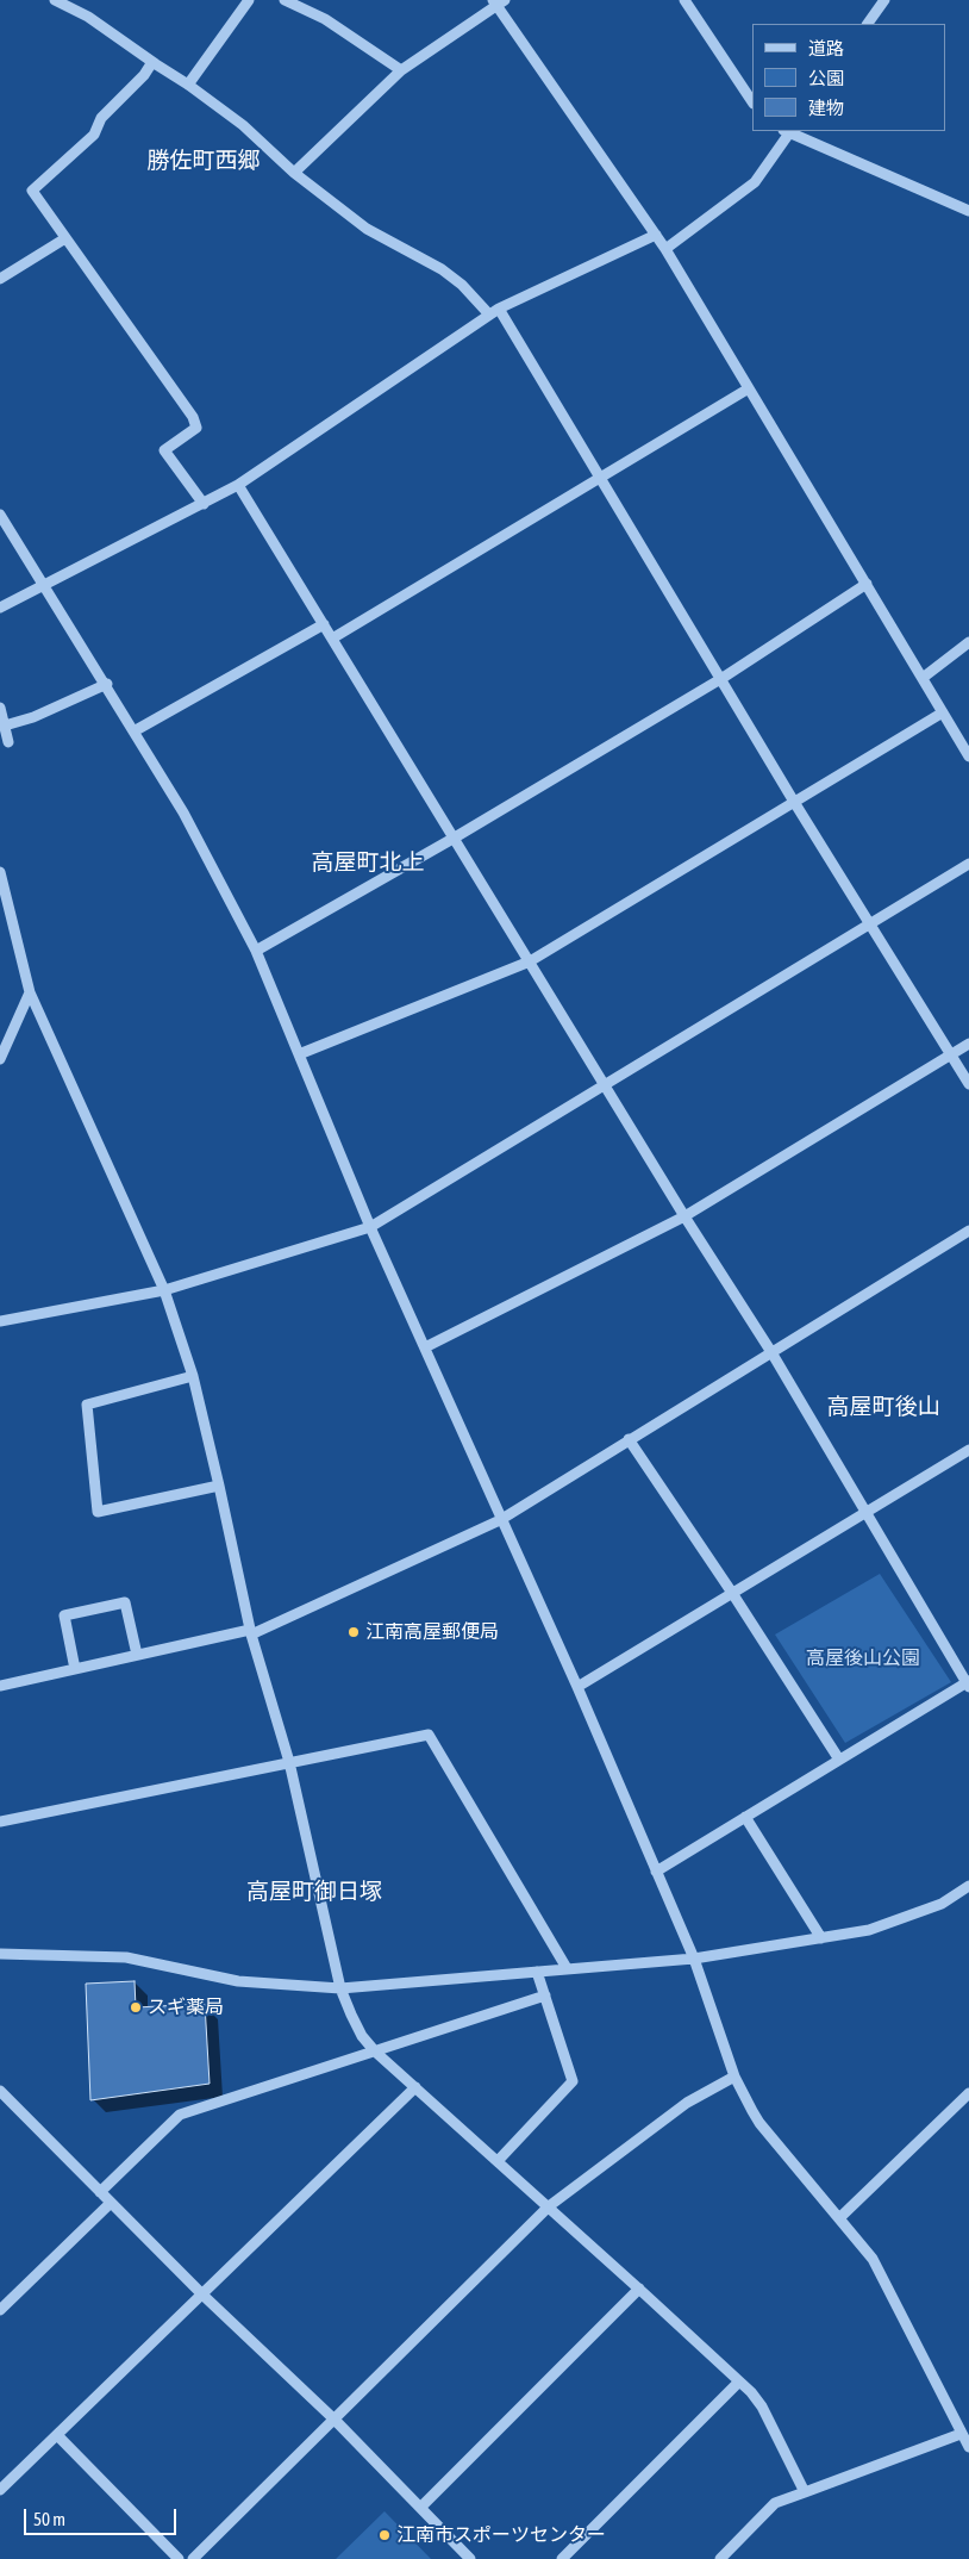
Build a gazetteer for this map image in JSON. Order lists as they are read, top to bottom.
{
  "districts": [
    "勝佐町西郷",
    "高屋町北上",
    "高屋町後山",
    "高屋町御日塚"
  ],
  "parks": ["高屋後山公園"],
  "places": ["江南高屋郵便局", "スギ薬局", "江南市スポーツセンター"],
  "legend": ["道路", "公園", "建物"],
  "scale_bar": "50 m"
}
